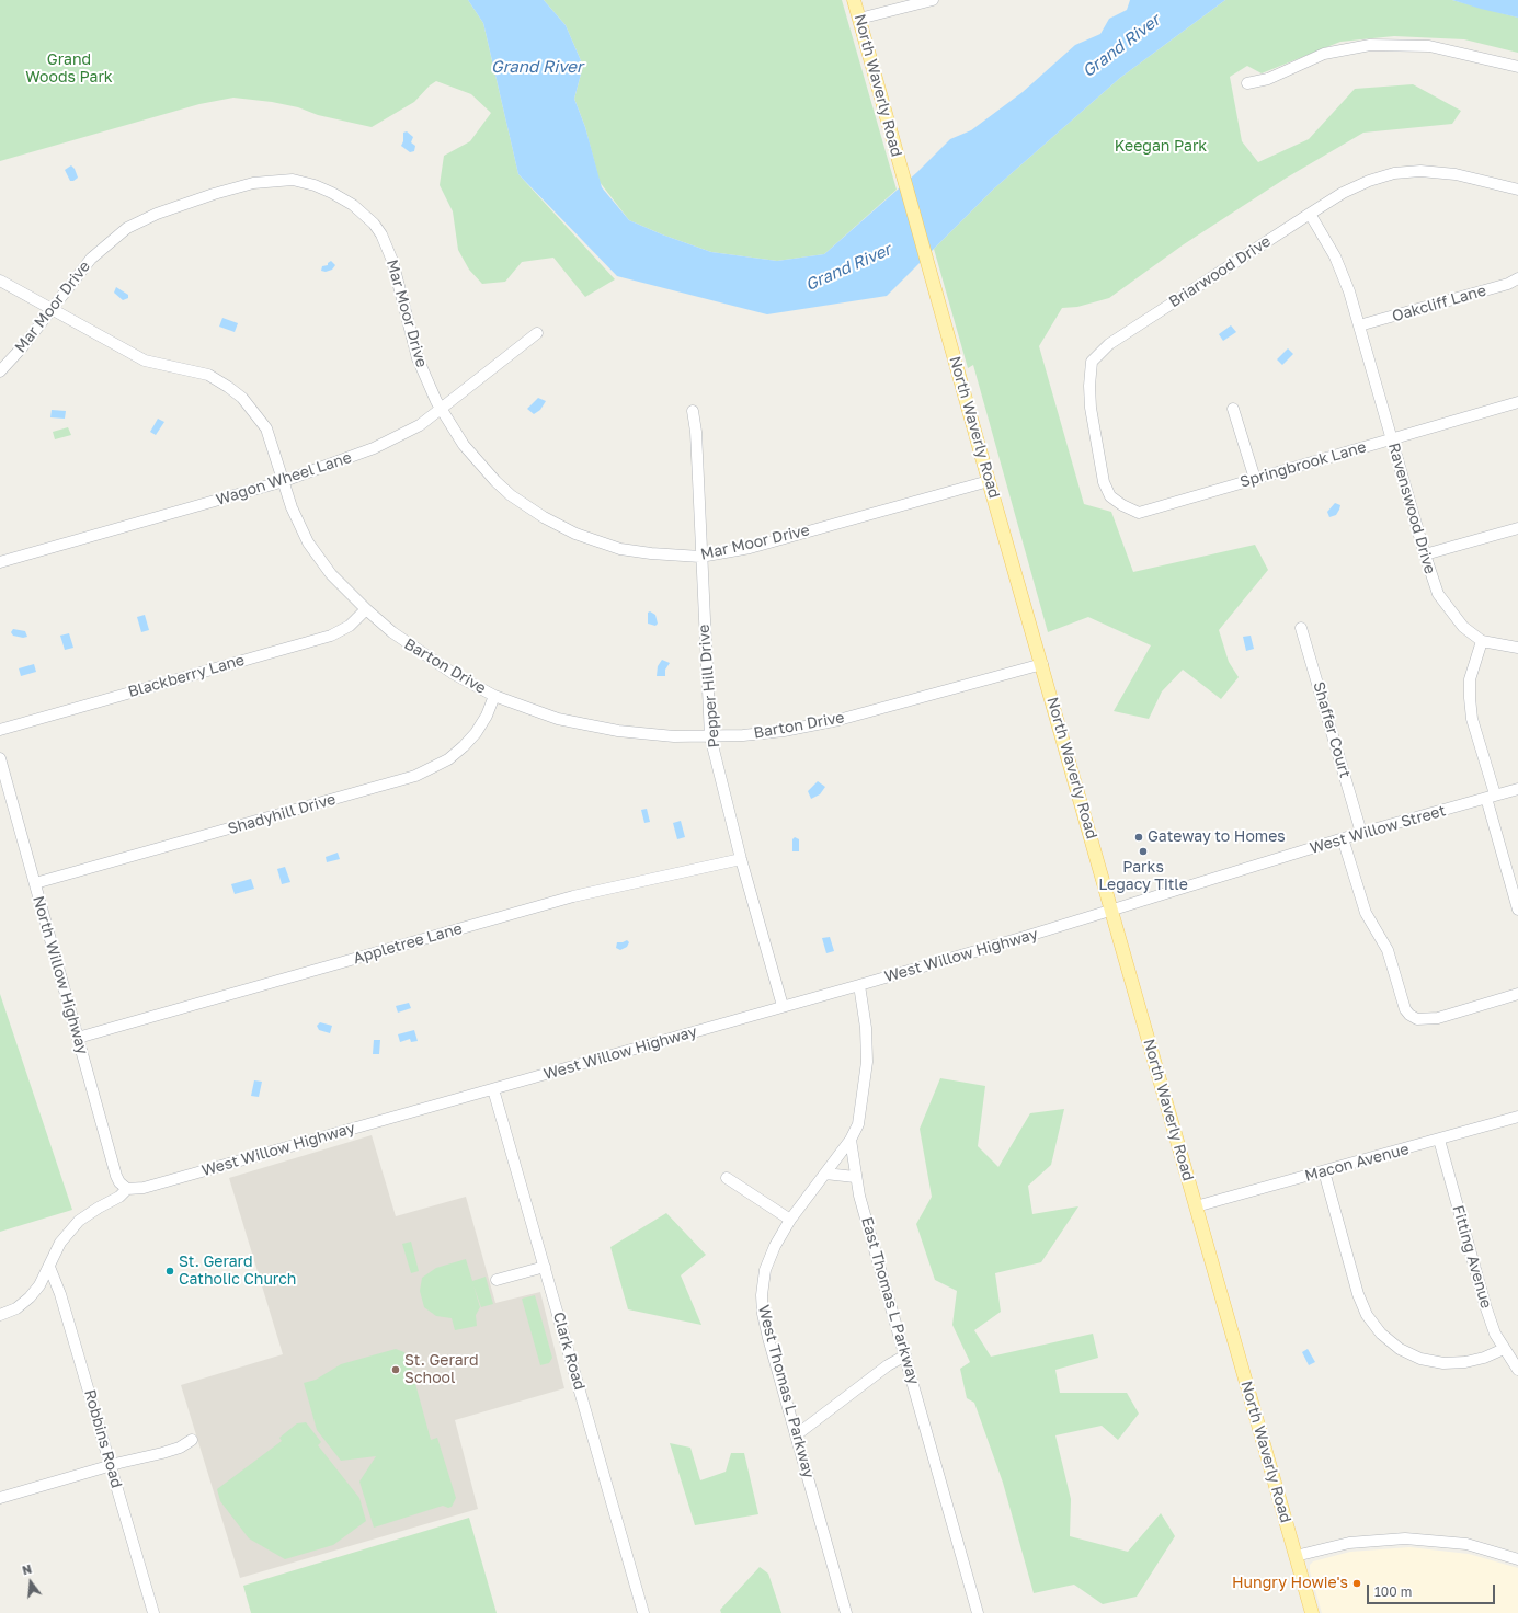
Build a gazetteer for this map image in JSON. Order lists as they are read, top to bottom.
{
  "streets": {
    "main road": ["North Waverly Road"],
    "street": [
      "Briarwood Drive",
      "Oakcliff Lane",
      "Mar Moor Drive",
      "Springbrook Lane",
      "Wagon Wheel Lane",
      "Ravenswood Drive",
      "Barton Drive",
      "Blackberry Lane",
      "Pepper Hill Drive",
      "Shaffer Court",
      "Shadyhill Drive",
      "West Willow Street",
      "Appletree Lane",
      "West Willow Highway",
      "North Willow Highway",
      "Macon Avenue",
      "Fitting Avenue",
      "East Thomas L Parkway",
      "Clark Road",
      "West Thomas L Parkway",
      "Robbins Road"
    ]
  },
  "crossings": [
    ["North Waverly Road", "Mar Moor Drive"],
    ["North Waverly Road", "Barton Drive"],
    ["North Waverly Road", "West Willow Street"],
    ["North Waverly Road", "West Willow Highway"],
    ["North Waverly Road", "Macon Avenue"],
    ["Briarwood Drive", "Springbrook Lane"],
    ["Briarwood Drive", "Ravenswood Drive"],
    ["Oakcliff Lane", "Ravenswood Drive"],
    ["Mar Moor Drive", "Wagon Wheel Lane"],
    ["Mar Moor Drive", "Barton Drive"],
    ["Mar Moor Drive", "Pepper Hill Drive"],
    ["Springbrook Lane", "Ravenswood Drive"],
    ["Wagon Wheel Lane", "Barton Drive"],
    ["Barton Drive", "Blackberry Lane"],
    ["Barton Drive", "Pepper Hill Drive"],
    ["Barton Drive", "Shadyhill Drive"],
    ["Pepper Hill Drive", "Appletree Lane"],
    ["Pepper Hill Drive", "West Willow Highway"],
    ["Shaffer Court", "West Willow Street"],
    ["Shadyhill Drive", "North Willow Highway"],
    ["West Willow Street", "West Willow Highway"],
    ["Appletree Lane", "North Willow Highway"],
    ["West Willow Highway", "North Willow Highway"],
    ["West Willow Highway", "East Thomas L Parkway"],
    ["West Willow Highway", "Clark Road"],
    ["Macon Avenue", "Fitting Avenue"],
    ["East Thomas L Parkway", "West Thomas L Parkway"]
  ],
  "water": ["Grand River"],
  "parks": ["Grand Woods Park", "Keegan Park"],
  "places": [
    "Gateway to Homes",
    "Parks Legacy Title",
    "St. Gerard Catholic Church",
    "St. Gerard School",
    "Hungry Howie's"
  ],
  "scale_bar": "100 m",
  "north": "top"
}
